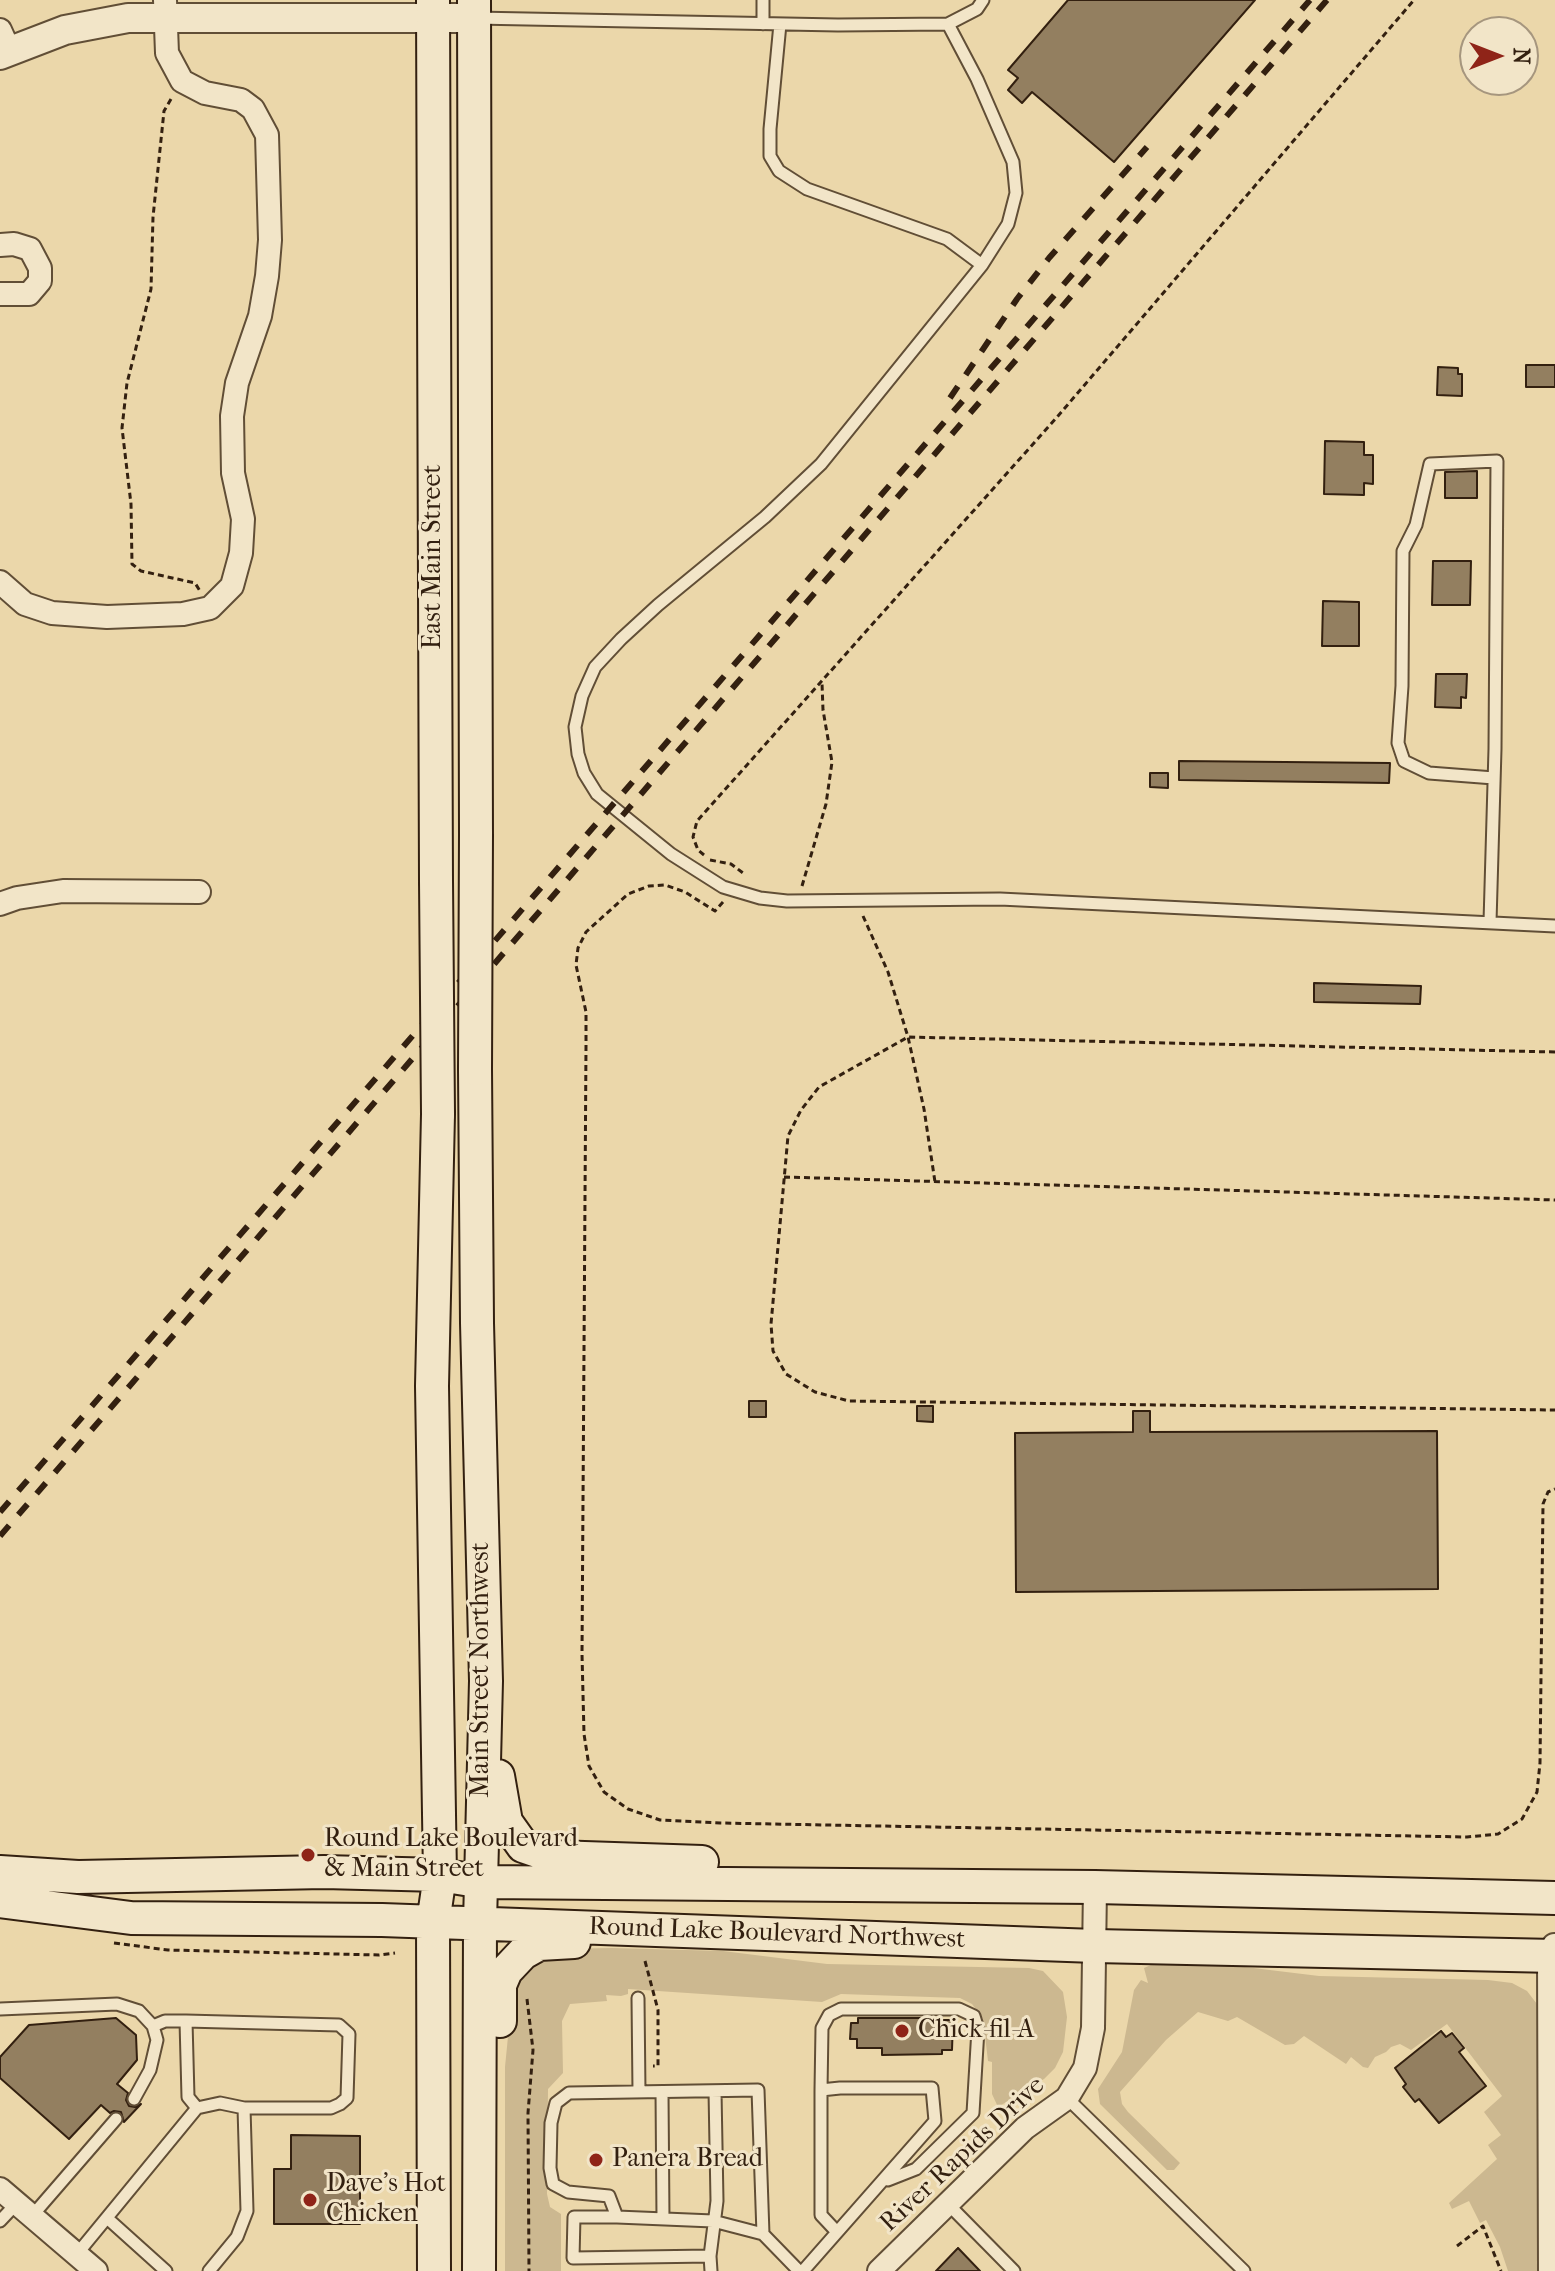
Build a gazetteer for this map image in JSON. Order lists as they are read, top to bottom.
{
  "streets": {
    "main road": ["East Main Street", "Main Street Northwest", "Round Lake Boulevard Northwest"],
    "street": ["River Rapids Drive"]
  },
  "crossings": [
    ["East Main Street", "Main Street Northwest"],
    ["Main Street Northwest", "Round Lake Boulevard Northwest"],
    ["Round Lake Boulevard Northwest", "River Rapids Drive"]
  ],
  "places": [
    "Round Lake Boulevard & Main Street",
    "Chick-fil-A",
    "Panera Bread",
    "Dave's Hot Chicken"
  ],
  "north": "right"
}
